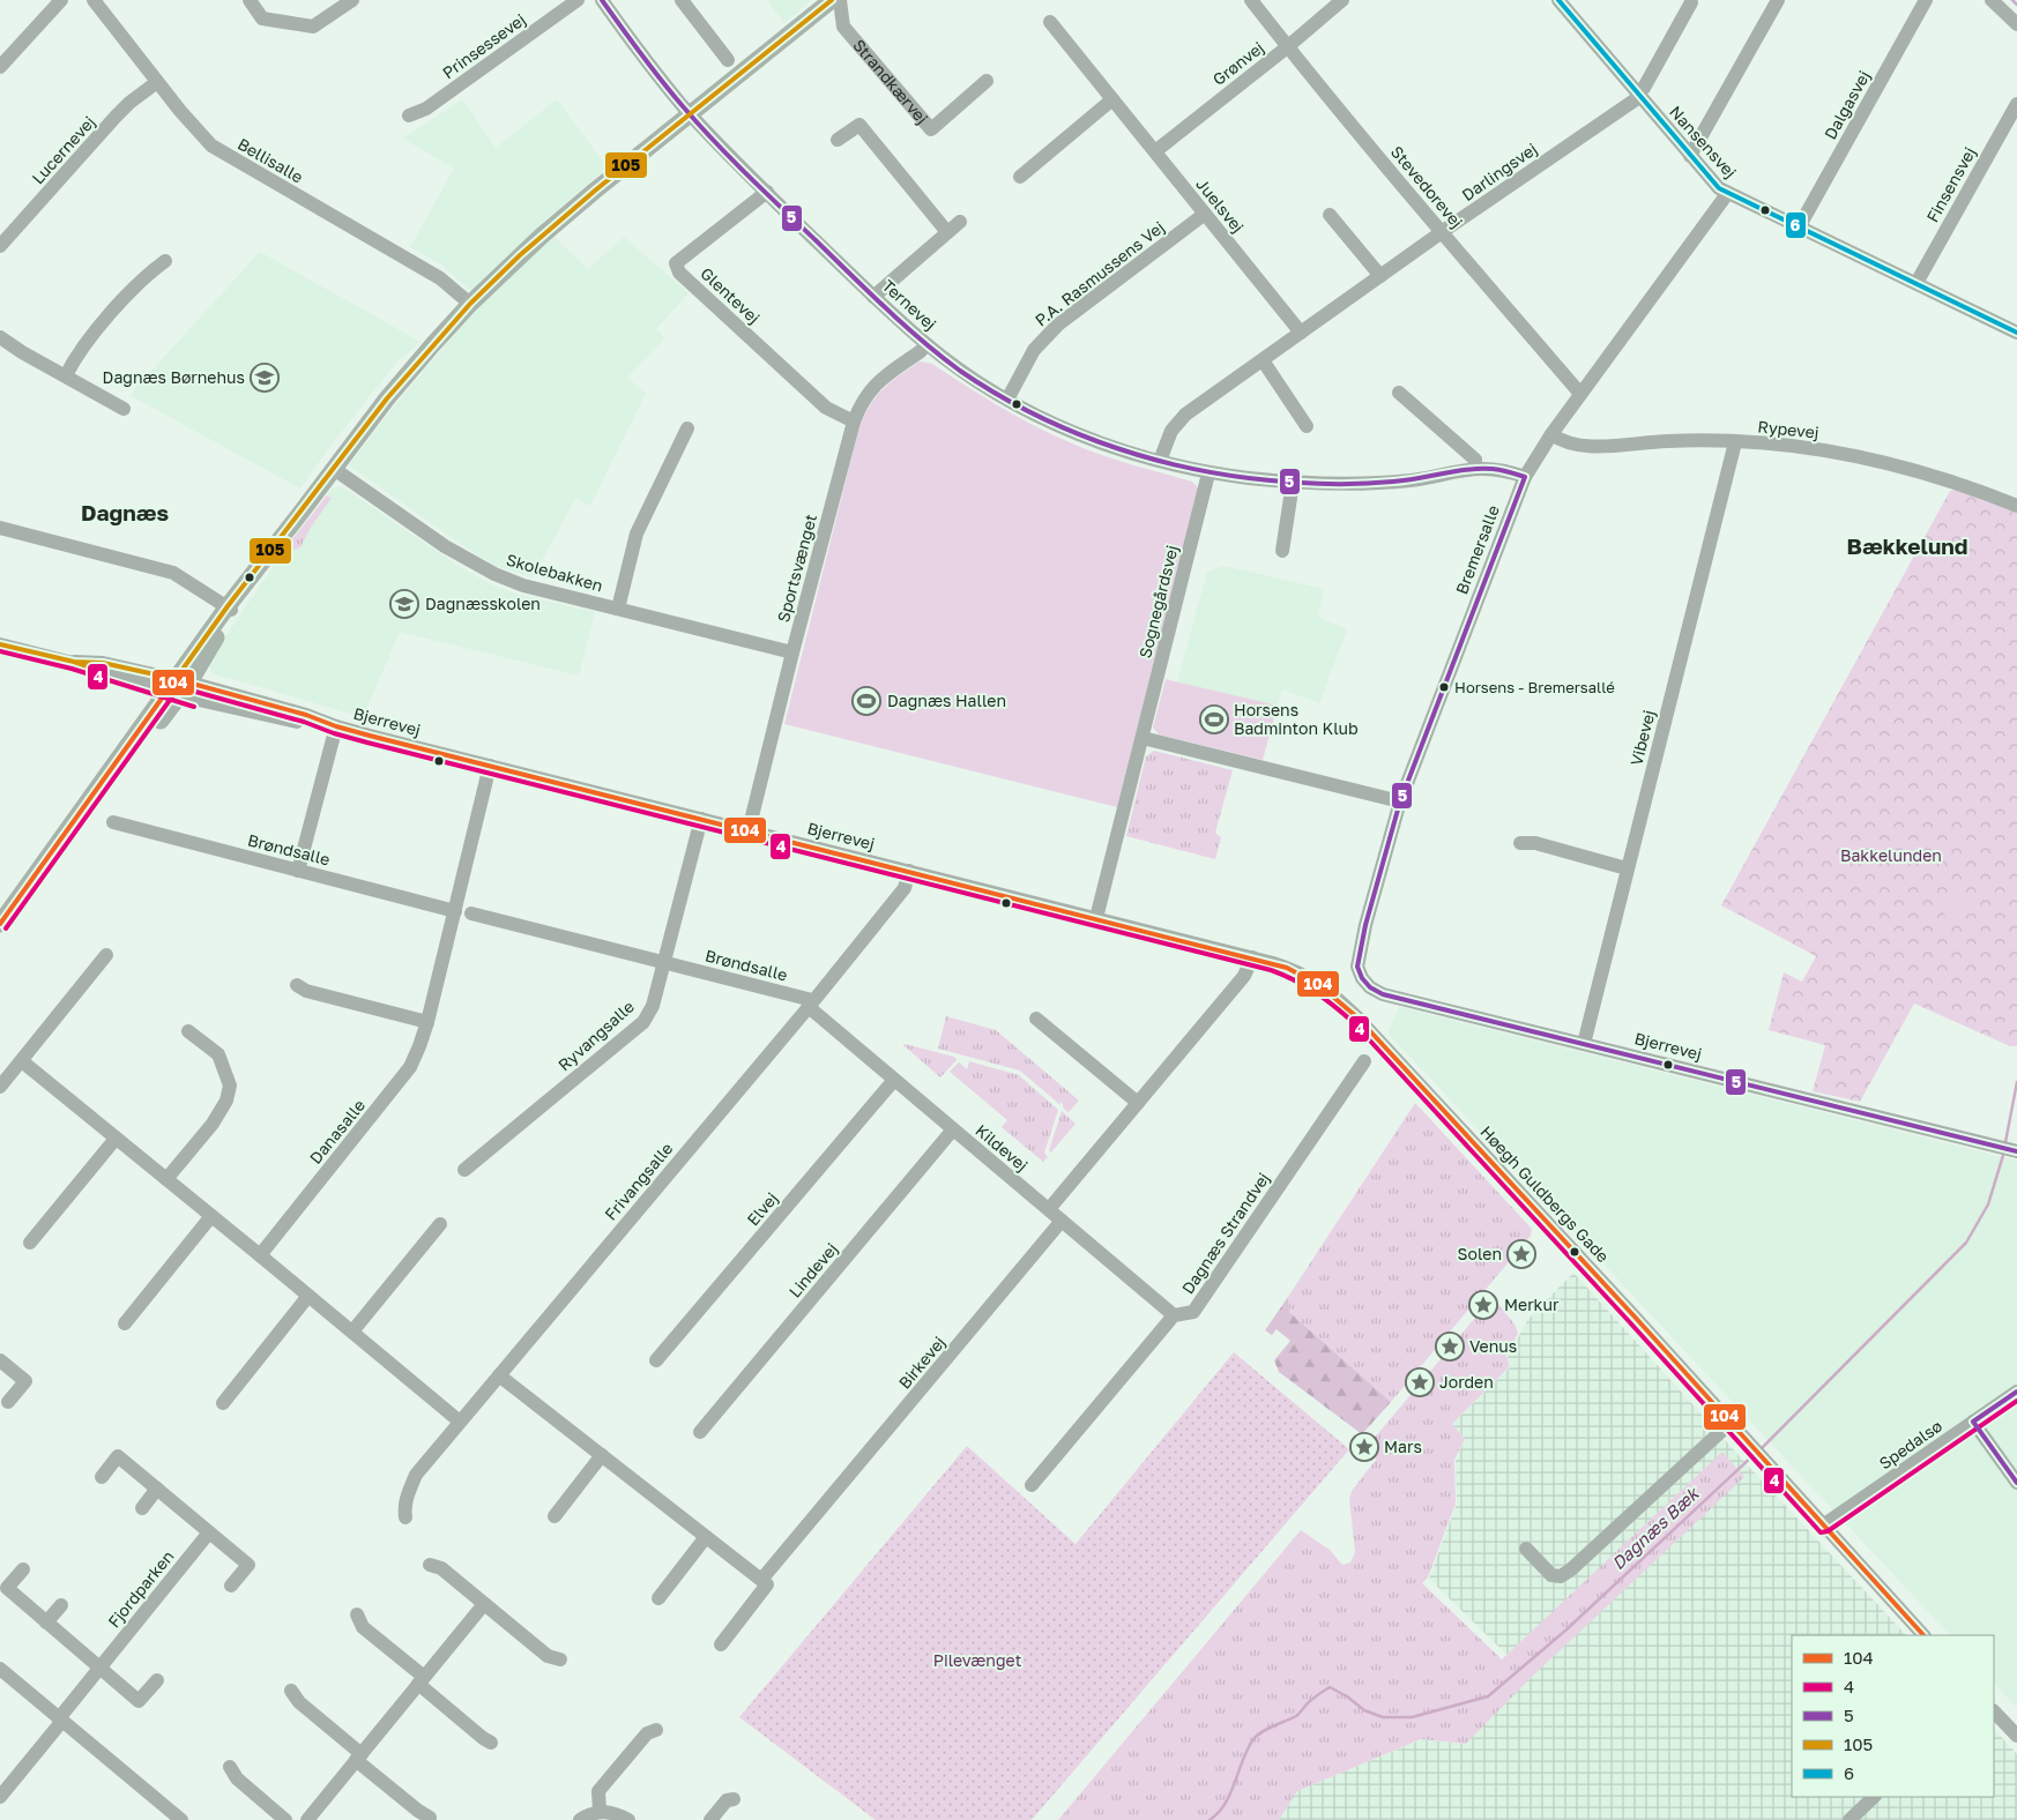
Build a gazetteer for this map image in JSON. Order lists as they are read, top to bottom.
{
  "streets": {
    "street": [
      "Prinsessevej",
      "Grønvej",
      "Strandkærvej",
      "Dalgasvej",
      "Nansensvej",
      "Lucernevej",
      "Bellisalle",
      "Darlingsvej",
      "Finsensvej",
      "Stevedorevej",
      "Juelsvej",
      "P.A. Rasmussens Vej",
      "Glentevej",
      "Ternevej",
      "Rypevej",
      "Bremersalle",
      "Sportsvænget",
      "Skolebakken",
      "Sognegårdsvej",
      "Bjerrevej",
      "Vibevej",
      "Brøndsalle",
      "Ryvangsalle",
      "Danasalle",
      "Kildevej",
      "Frivangsalle",
      "Høegh Guldbergs Gade",
      "Elvej",
      "Dagnæs Strandvej",
      "Lindevej",
      "Birkevej",
      "Spedalsø",
      "Fjordparken"
    ]
  },
  "crossings": [
    ["Grønvej", "Stevedorevej"],
    ["Grønvej", "Juelsvej"],
    ["Dalgasvej", "Nansensvej"],
    ["Nansensvej", "Darlingsvej"],
    ["Nansensvej", "Finsensvej"],
    ["Nansensvej", "Bremersalle"],
    ["Lucernevej", "Bellisalle"],
    ["Darlingsvej", "Stevedorevej"],
    ["Darlingsvej", "Juelsvej"],
    ["Darlingsvej", "Ternevej"],
    ["Stevedorevej", "Bremersalle"],
    ["Juelsvej", "P.A. Rasmussens Vej"],
    ["P.A. Rasmussens Vej", "Ternevej"],
    ["Glentevej", "Ternevej"],
    ["Glentevej", "Sportsvænget"],
    ["Ternevej", "Bremersalle"],
    ["Ternevej", "Sportsvænget"],
    ["Ternevej", "Sognegårdsvej"],
    ["Rypevej", "Bremersalle"],
    ["Rypevej", "Vibevej"],
    ["Bremersalle", "Bjerrevej"],
    ["Sportsvænget", "Skolebakken"],
    ["Sportsvænget", "Bjerrevej"],
    ["Sognegårdsvej", "Bjerrevej"],
    ["Bjerrevej", "Vibevej"],
    ["Bjerrevej", "Ryvangsalle"],
    ["Bjerrevej", "Danasalle"],
    ["Bjerrevej", "Frivangsalle"],
    ["Bjerrevej", "Høegh Guldbergs Gade"],
    ["Brøndsalle", "Ryvangsalle"],
    ["Brøndsalle", "Danasalle"],
    ["Brøndsalle", "Kildevej"],
    ["Brøndsalle", "Frivangsalle"],
    ["Kildevej", "Frivangsalle"],
    ["Kildevej", "Elvej"],
    ["Kildevej", "Dagnæs Strandvej"],
    ["Kildevej", "Lindevej"],
    ["Kildevej", "Birkevej"],
    ["Høegh Guldbergs Gade", "Spedalsø"]
  ],
  "districts": ["Dagnæs", "Bækkelund"],
  "water": ["Dagnæs Bæk"],
  "parks": ["Bakkelunden", "Pilevænget"],
  "places": {
    "school or university": ["Dagnæs Børnehus", "Dagnæsskolen"],
    "other": ["Horsens - Bremersallé"],
    "sports": ["Dagnæs Hallen", "Horsens Badminton Klub"],
    "place": [
      "Solen",
      "Merkur",
      "Venus",
      "Jorden",
      "Mars"
    ]
  },
  "lines": [
    "transit line 5",
    "transit line 105",
    "transit line 6",
    "transit line 4",
    "transit line 104"
  ],
  "legend": [
    "104",
    "4",
    "5",
    "105",
    "6"
  ]
}
